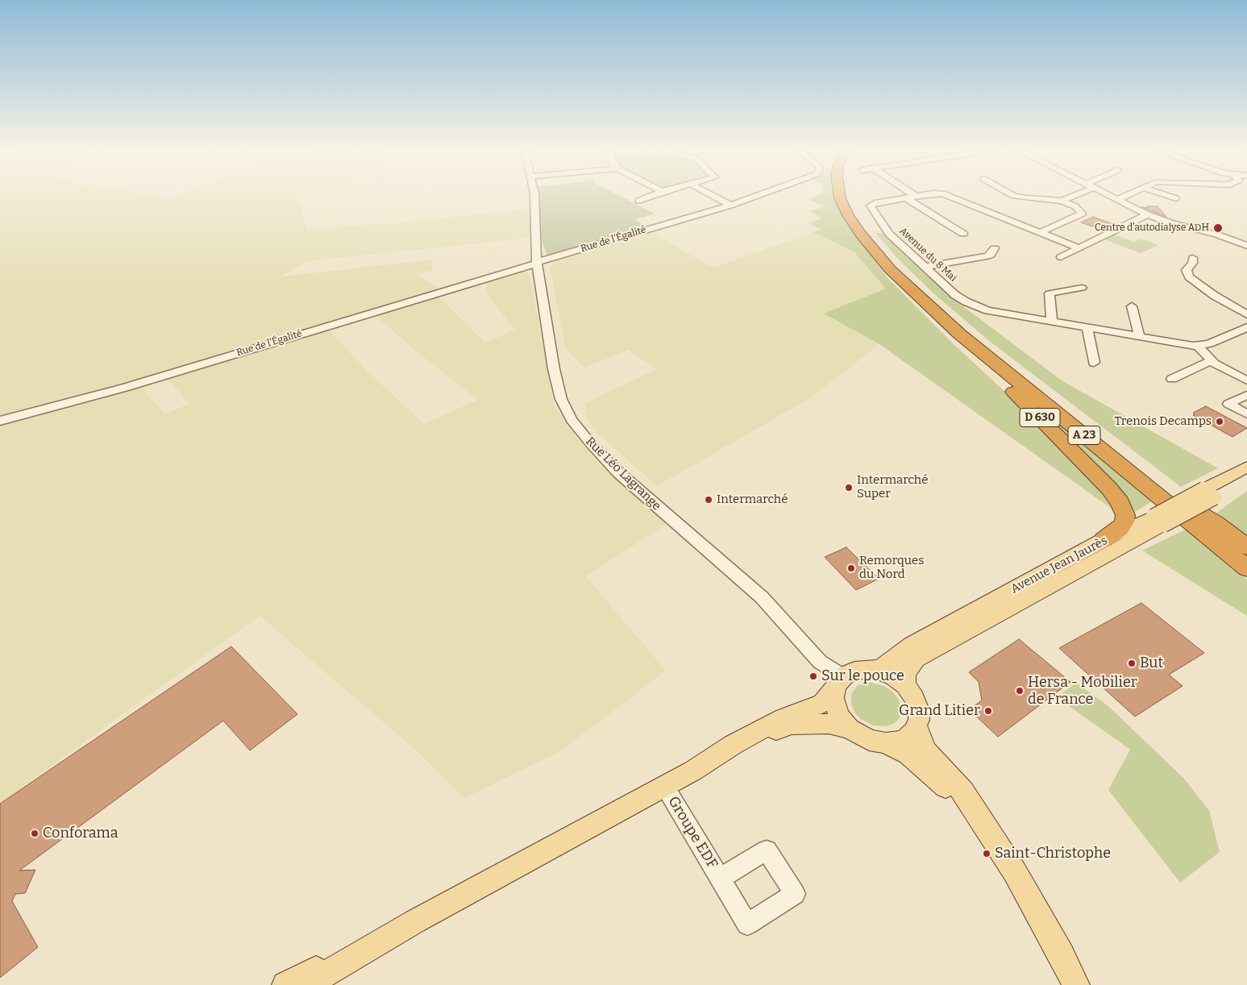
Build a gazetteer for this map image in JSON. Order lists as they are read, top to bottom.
{
  "streets": {
    "highway": ["D 630", "A 23"],
    "main road": ["Avenue Jean Jaurès"],
    "street": [
      "Rue de l'Égalité",
      "Avenue du 8 Mai",
      "Rue Léo Lagrange",
      "Groupe EDF"
    ]
  },
  "crossings": [
    ["Rue de l'Égalité", "Rue Léo Lagrange"],
    ["D 630", "A 23"],
    ["D 630", "Avenue Jean Jaurès"],
    ["Rue Léo Lagrange", "Avenue Jean Jaurès"]
  ],
  "places": [
    "Centre d'autodialyse ADH",
    "Trenois Decamps",
    "Intermarché Super",
    "Intermarché",
    "Remorques du Nord",
    "But",
    "Sur le pouce",
    "Hersa - Mobilier de France",
    "Grand Litier",
    "Conforama",
    "Saint-Christophe"
  ]
}
